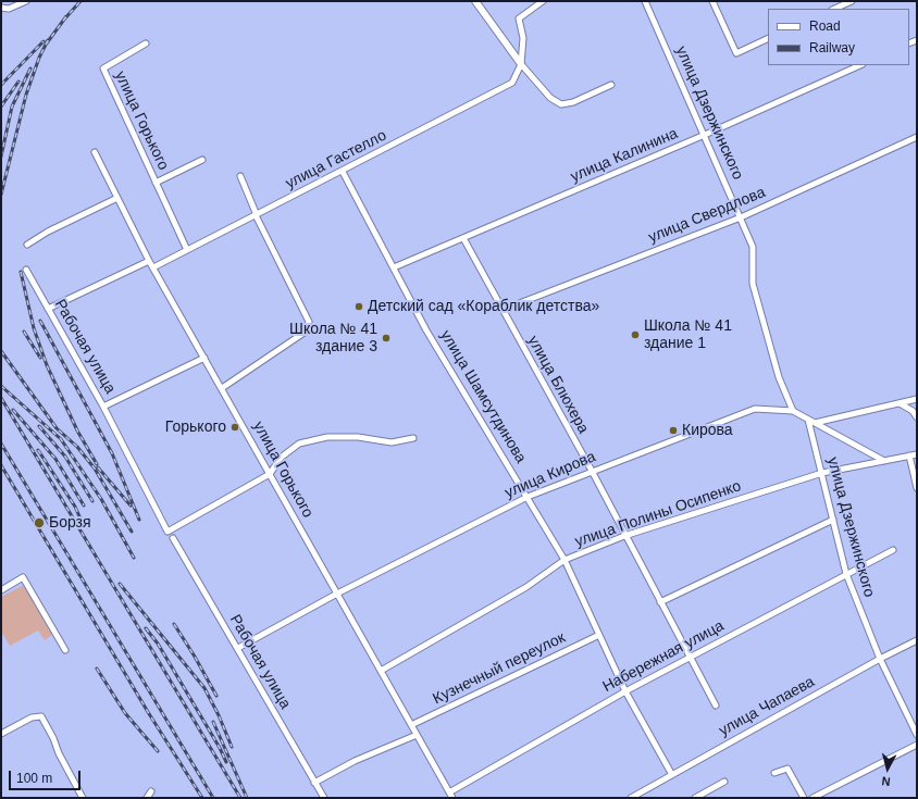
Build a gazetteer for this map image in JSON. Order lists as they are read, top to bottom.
{
  "streets": {
    "street": [
      "улица Дзержинского",
      "улица Горького",
      "улица Калинина",
      "улица Гастелло",
      "улица Свердлова",
      "Рабочая улица",
      "улица Блюхера",
      "улица Шамсутдинова",
      "улица Кирова",
      "улица Полины Осипенко",
      "Набережная улица",
      "Кузнечный переулок",
      "улица Чапаева"
    ]
  },
  "crossings": [
    ["улица Дзержинского", "улица Калинина"],
    ["улица Дзержинского", "улица Свердлова"],
    ["улица Дзержинского", "улица Кирова"],
    ["улица Дзержинского", "улица Полины Осипенко"],
    ["улица Дзержинского", "Набережная улица"],
    ["улица Дзержинского", "улица Чапаева"],
    ["улица Горького", "улица Гастелло"],
    ["улица Горького", "Рабочая улица"],
    ["улица Горького", "улица Кирова"],
    ["улица Горького", "улица Полины Осипенко"],
    ["улица Горького", "Набережная улица"],
    ["улица Горького", "Кузнечный переулок"],
    ["улица Калинина", "улица Блюхера"],
    ["улица Калинина", "улица Шамсутдинова"],
    ["улица Гастелло", "улица Шамсутдинова"],
    ["улица Свердлова", "улица Блюхера"],
    ["Рабочая улица", "улица Кирова"],
    ["улица Блюхера", "улица Кирова"],
    ["улица Блюхера", "улица Полины Осипенко"],
    ["улица Блюхера", "Набережная улица"],
    ["улица Шамсутдинова", "улица Кирова"],
    ["улица Шамсутдинова", "улица Полины Осипенко"],
    ["улица Шамсутдинова", "Набережная улица"],
    ["улица Шамсутдинова", "Кузнечный переулок"],
    ["улица Шамсутдинова", "улица Чапаева"],
    ["улица Кирова", "улица Полины Осипенко"]
  ],
  "places": [
    "Детский сад «Кораблик детства»",
    "Школа № 41 здание 1",
    "Школа № 41 здание 3",
    "Горького",
    "Кирова",
    "Борзя"
  ],
  "legend": ["Road", "Railway"],
  "scale_bar": "100 m",
  "north": "bottom"
}
